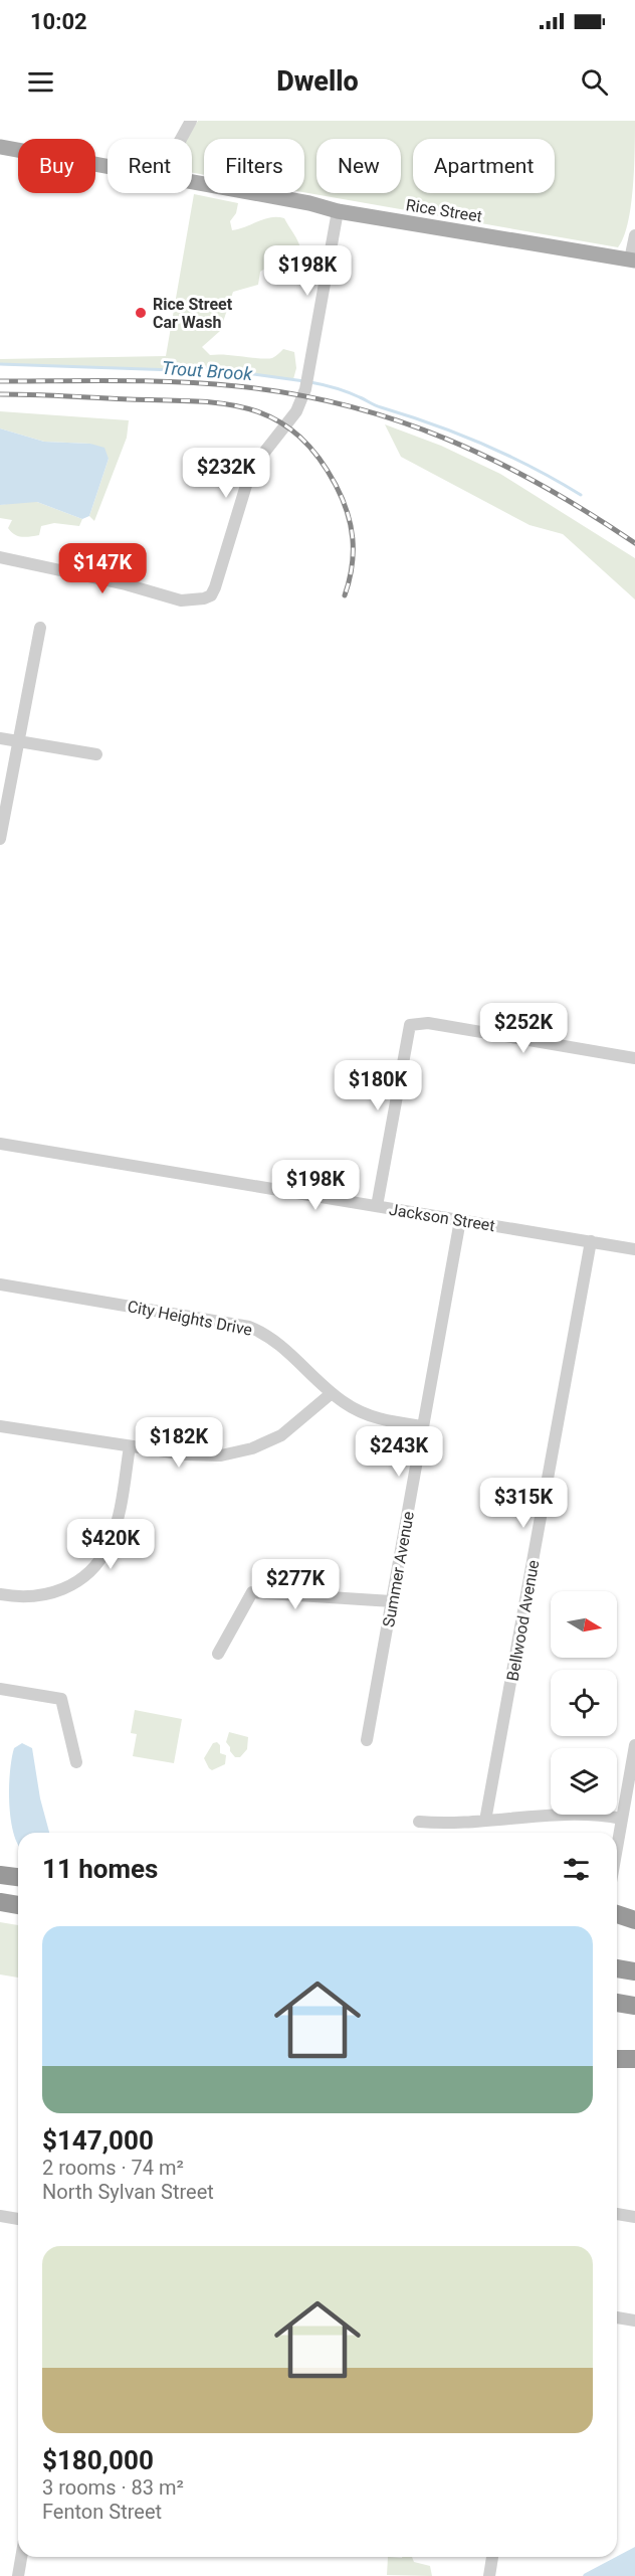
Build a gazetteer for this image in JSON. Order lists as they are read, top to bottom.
{
  "streets": {
    "main road": ["Rice Street"],
    "street": [
      "Jackson Street",
      "City Heights Drive",
      "Summer Avenue",
      "Bellwood Avenue"
    ]
  },
  "crossings": [
    ["Jackson Street", "Summer Avenue"],
    ["Jackson Street", "Bellwood Avenue"],
    ["City Heights Drive", "Summer Avenue"]
  ],
  "water": ["Trout Brook"],
  "places": ["Rice Street Car Wash"],
  "north": "right",
  "page": {
    "status": "10:02",
    "header": "Dwello",
    "chip": [
      "Buy",
      "Rent",
      "Filters",
      "New",
      "Apartment"
    ],
    "price": [
      "$198K",
      "$232K",
      "$147K",
      "$252K",
      "$180K",
      "$198K",
      "$182K",
      "$243K",
      "$315K",
      "$420K",
      "$277K"
    ],
    "heading": "11 homes",
    "list": [
      {
        "name": "$147,000",
        "note": "2 rooms · 74 m² · North Sylvan Street"
      },
      {
        "name": "$180,000",
        "note": "3 rooms · 83 m² · Fenton Street"
      }
    ]
  }
}
